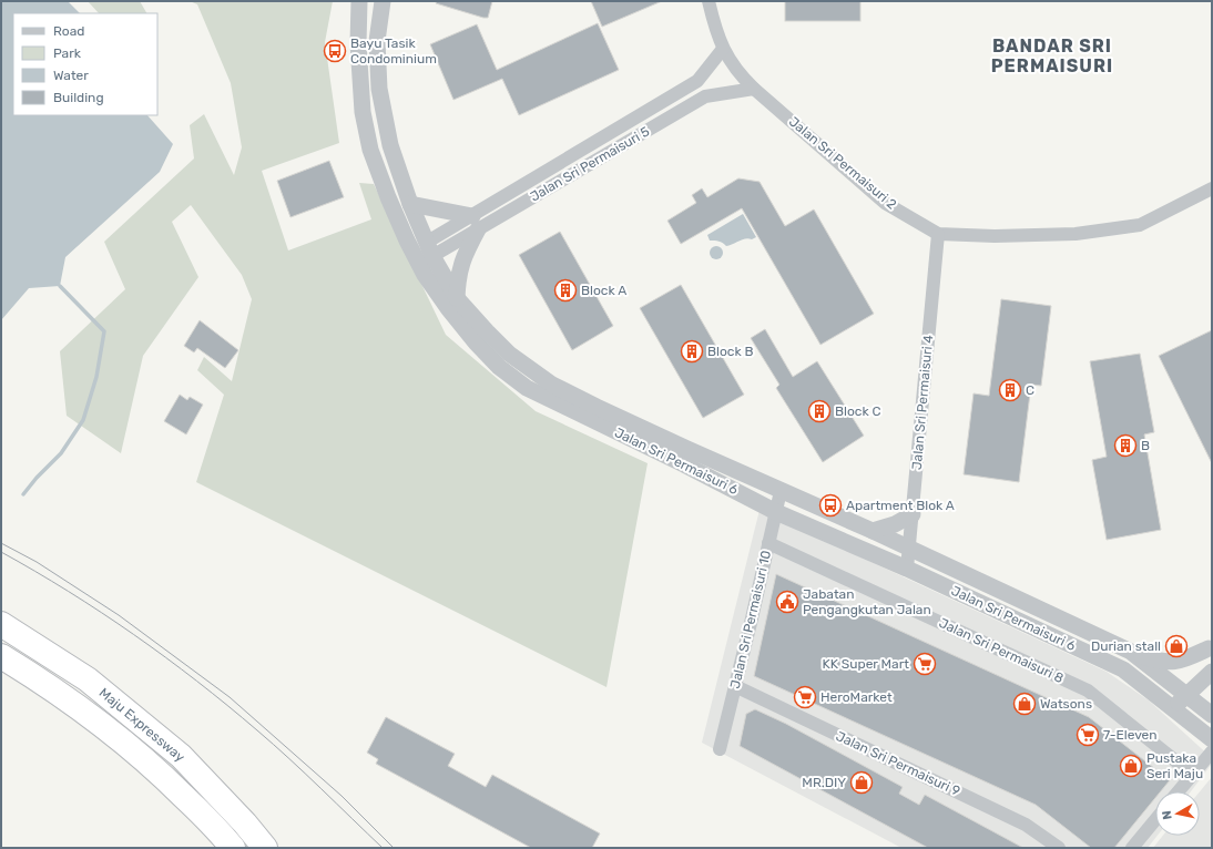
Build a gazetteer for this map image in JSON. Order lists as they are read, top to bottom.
{
  "streets": {
    "highway": ["Maju Expressway"],
    "street": [
      "Jalan Sri Permaisuri 2",
      "Jalan Sri Permaisuri 5",
      "Jalan Sri Permaisuri 4",
      "Jalan Sri Permaisuri 6",
      "Jalan Sri Permaisuri 10",
      "Jalan Sri Permaisuri 8",
      "Jalan Sri Permaisuri 9"
    ]
  },
  "crossings": [
    ["Jalan Sri Permaisuri 2", "Jalan Sri Permaisuri 5"],
    ["Jalan Sri Permaisuri 2", "Jalan Sri Permaisuri 4"],
    ["Jalan Sri Permaisuri 5", "Jalan Sri Permaisuri 6"],
    ["Jalan Sri Permaisuri 4", "Jalan Sri Permaisuri 6"],
    ["Jalan Sri Permaisuri 6", "Jalan Sri Permaisuri 10"],
    ["Jalan Sri Permaisuri 10", "Jalan Sri Permaisuri 8"],
    ["Jalan Sri Permaisuri 10", "Jalan Sri Permaisuri 9"]
  ],
  "districts": ["BANDAR SRI PERMAISURI"],
  "places": {
    "bus stop": ["Bayu Tasik Condominium", "Apartment Blok A"],
    "building": [
      "Block A",
      "Block B",
      "C",
      "Block C",
      "B"
    ],
    "public building": ["Jabatan Pengangkutan Jalan"],
    "shop": [
      "Durian stall",
      "Watsons",
      "Pustaka Seri Maju",
      "MR.DIY"
    ],
    "supermarket": ["KK Super Mart", "HeroMarket", "7-Eleven"]
  },
  "legend": [
    "Road",
    "Park",
    "Water",
    "Building"
  ],
  "north": "left"
}
